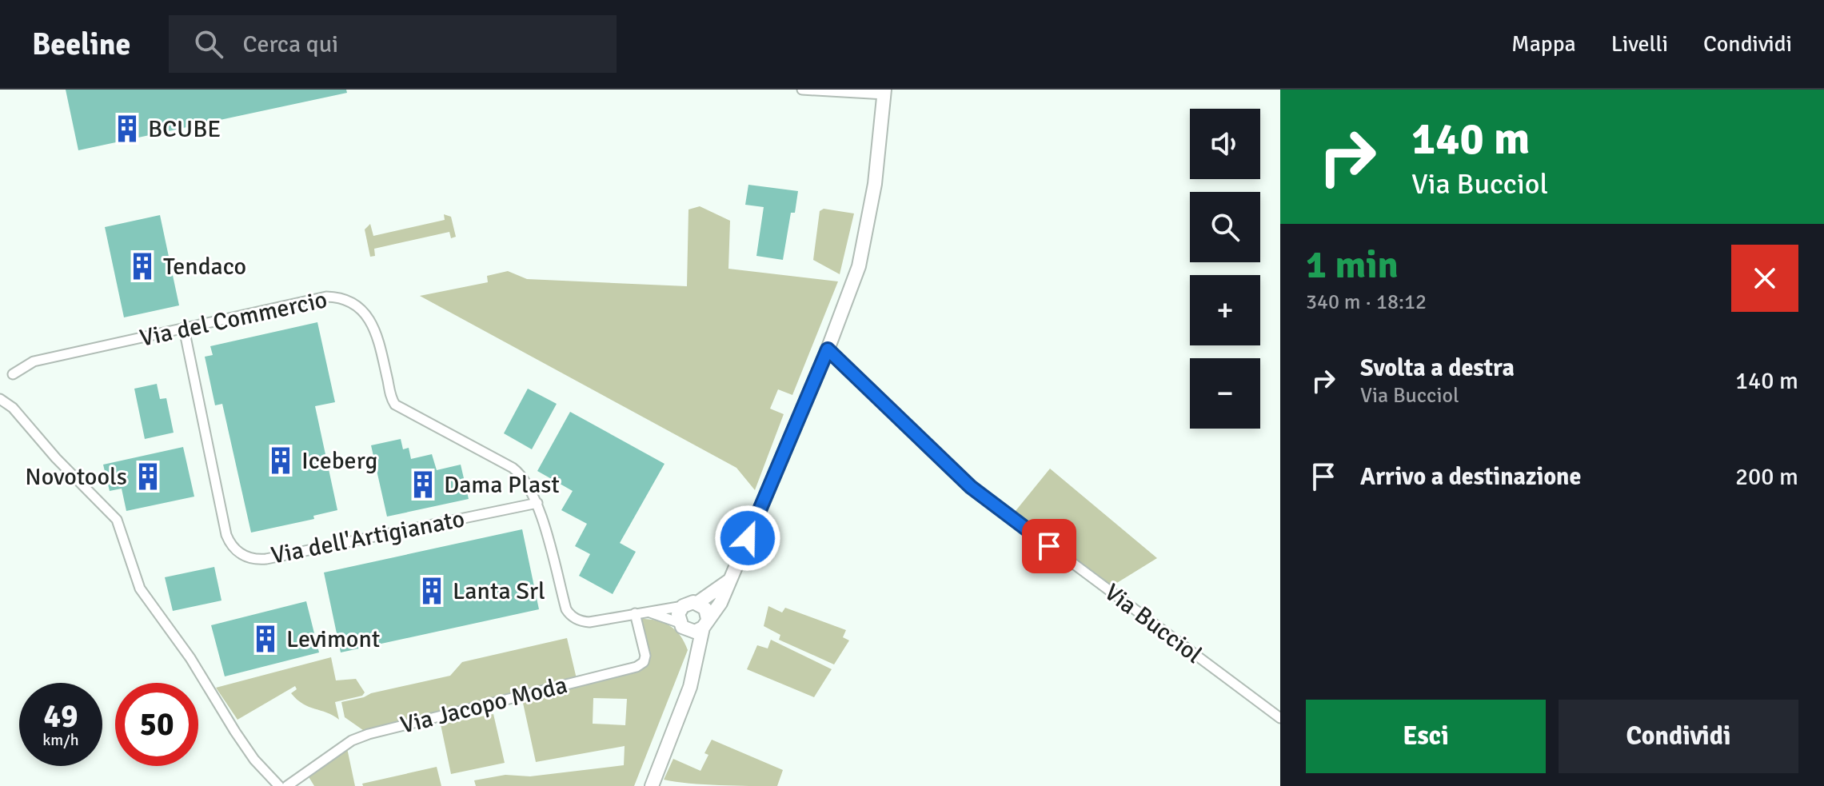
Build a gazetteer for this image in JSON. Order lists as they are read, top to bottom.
{
  "streets": {
    "street": [
      "Via del Commercio",
      "Via dell'Artigianato",
      "Via Bucciol",
      "Via Jacopo Moda"
    ]
  },
  "crossings": [
    ["Via del Commercio", "Via dell'Artigianato"],
    ["Via del Commercio", "Via Jacopo Moda"]
  ],
  "places": {
    "building": [
      "BCUBE",
      "Tendaco",
      "Iceberg",
      "Novotools",
      "Dama Plast",
      "Lanta Srl",
      "Levimont"
    ]
  },
  "page": {
    "header": "Beeline",
    "search": "Cerca qui",
    "nav": ["Mappa", "Livelli", "Condividi"],
    "turn": ["140 m", "Via Bucciol"],
    "map_buttons": ["+", "−"],
    "heading": ["1 min", "340 m · 18:12"],
    "list": [
      {
        "name": "Svolta a destra",
        "note": "Via Bucciol",
        "value": "140 m"
      },
      {
        "name": "Arrivo a destinazione",
        "value": "200 m"
      }
    ],
    "speed": "49 km/h",
    "limit": "50",
    "buttons": ["Esci", "Condividi"]
  }
}
